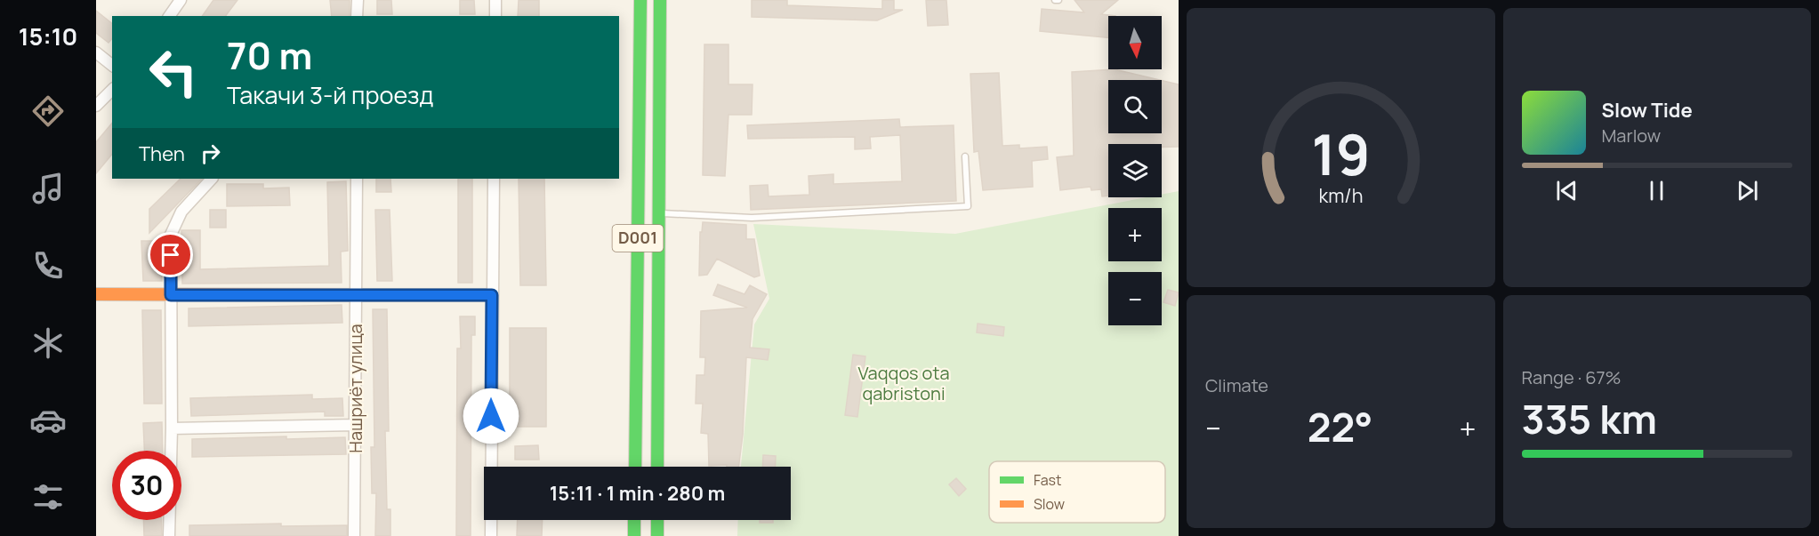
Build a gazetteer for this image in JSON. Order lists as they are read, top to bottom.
{
  "streets": {
    "main road": ["D001"],
    "street": ["Нашриёт улица"]
  },
  "parks": ["Vaqqos ota qabristoni"],
  "legend": ["Fast", "Slow"],
  "north": "bottom",
  "page": {
    "tabs": "15:10",
    "map_buttons": ["+", "−"],
    "turn": ["70 m", "Такачи 3-й проезд"],
    "song": ["Slow Tide", "Marlow"],
    "then": "Then",
    "tile": [
      "Climate",
      ["Range · 67%", "335 km"]
    ],
    "heat": ["−", "22°", "+"],
    "limit": "30",
    "trip": "15:11 · 1 min · 280 m",
    "gauge": ["19", "km/h"]
  }
}
